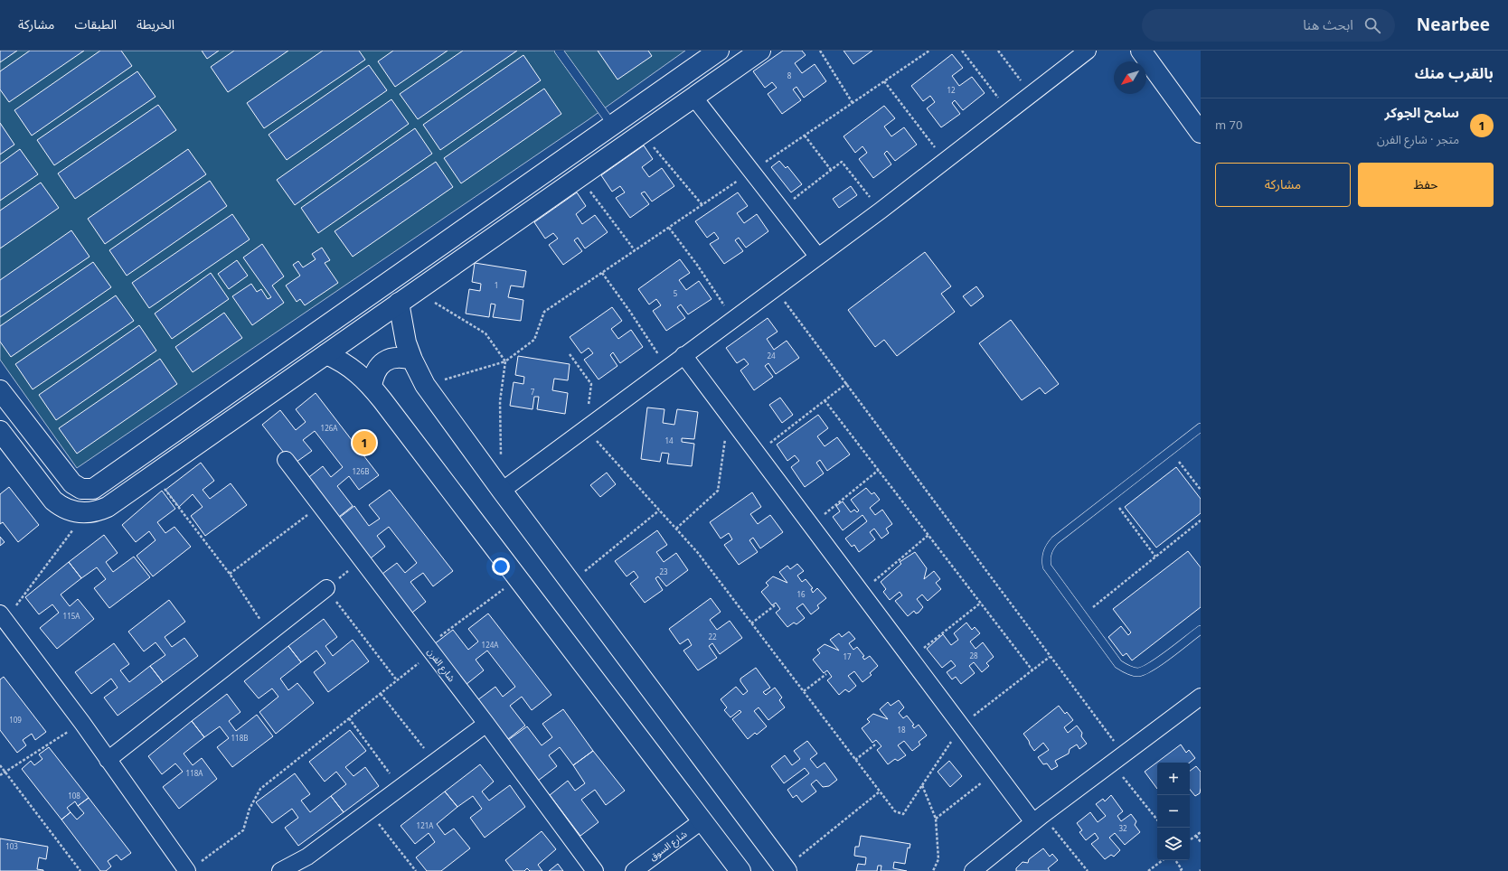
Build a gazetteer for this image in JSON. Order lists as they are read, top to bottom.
{
  "streets": {
    "street": ["شارع الفرن", "شارع السوق"]
  },
  "house_numbers": [
    "8",
    "12",
    "1",
    "5",
    "24",
    "7",
    "126A",
    "14",
    "126B",
    "23",
    "16",
    "115A",
    "22",
    "124A",
    "28",
    "17",
    "109",
    "18",
    "118B",
    "118A",
    "108",
    "121A",
    "32",
    "103"
  ],
  "north": "bottom left",
  "page": {
    "header": "Nearbee",
    "search": "ابحث هنا",
    "nav": ["الخريطة", "الطبقات", "مشاركة"],
    "heading": "بالقرب منك",
    "list": [
      {
        "mark": "1",
        "name": "سامح الجوكر",
        "note": "متجر · شارع الفرن",
        "value": "70 m"
      }
    ],
    "buttons": ["حفظ", "مشاركة"],
    "pins": "1",
    "map_buttons": ["+", "−"]
  }
}
